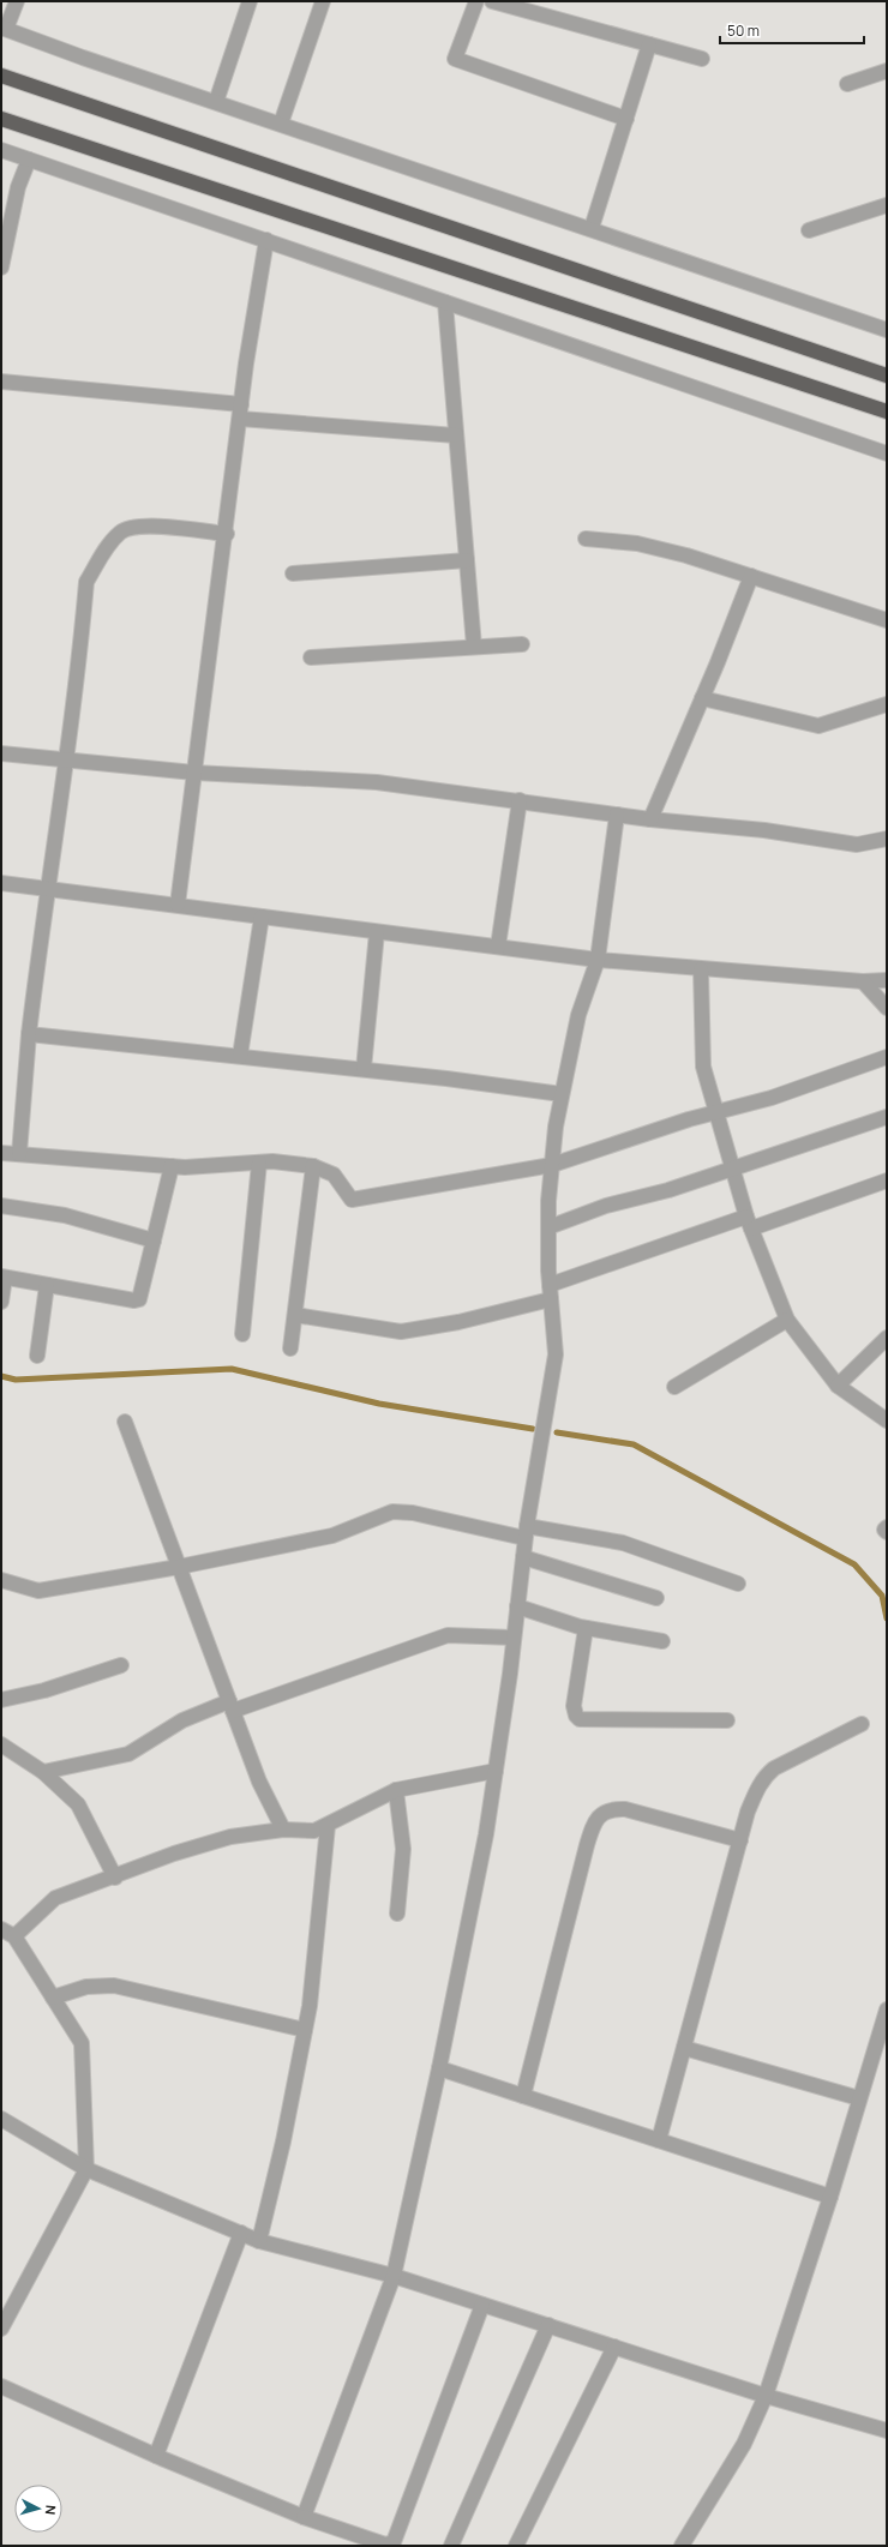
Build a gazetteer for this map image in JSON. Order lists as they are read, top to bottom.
{
  "scale_bar": "50 m",
  "north": "right"
}
